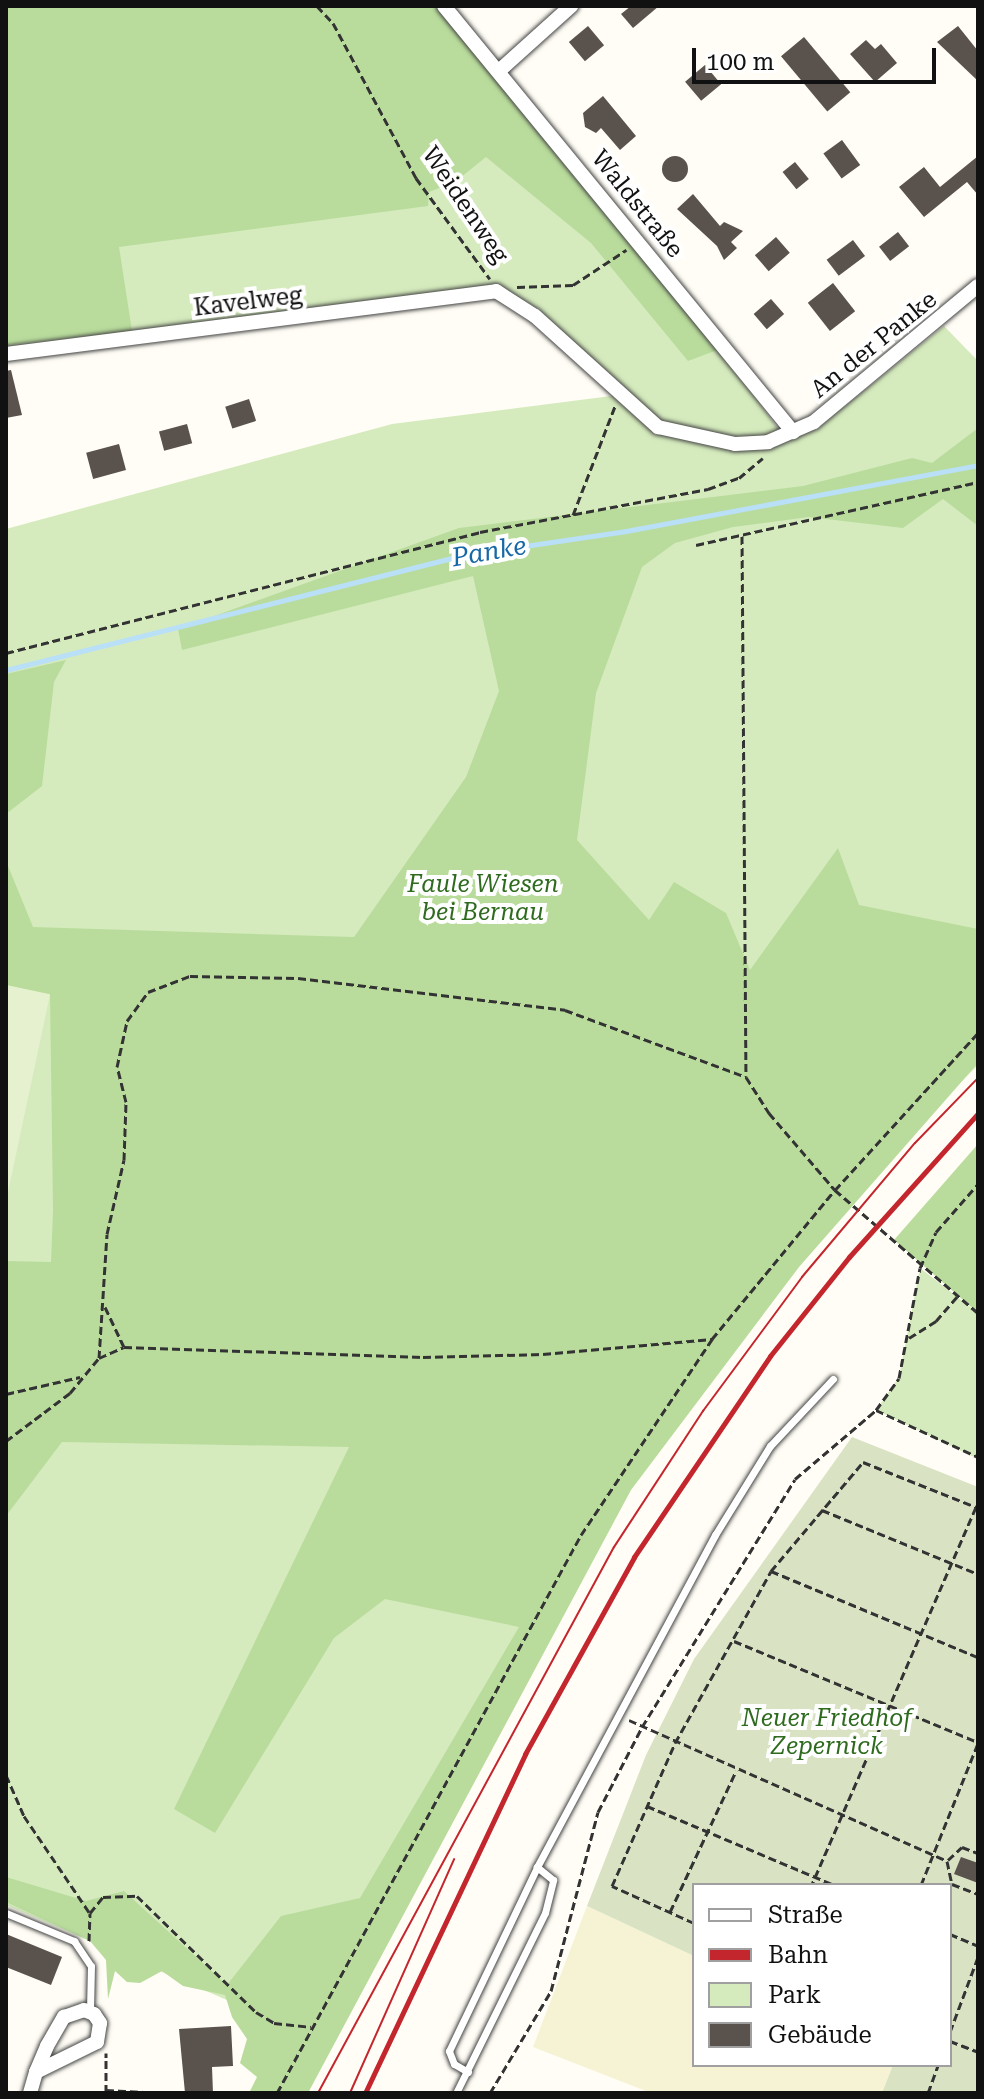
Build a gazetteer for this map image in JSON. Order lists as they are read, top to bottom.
{
  "streets": {
    "street": [
      "Waldstraße",
      "Weidenweg",
      "Kavelweg",
      "An der Panke"
    ]
  },
  "crossings": [
    ["Waldstraße", "Weidenweg"],
    ["Waldstraße", "An der Panke"],
    ["Weidenweg", "Kavelweg"],
    ["Weidenweg", "An der Panke"]
  ],
  "water": ["Panke"],
  "parks": ["Faule Wiesen bei Bernau", "Neuer Friedhof Zepernick"],
  "legend": [
    "Straße",
    "Bahn",
    "Park",
    "Gebäude"
  ],
  "scale_bar": "100 m"
}
